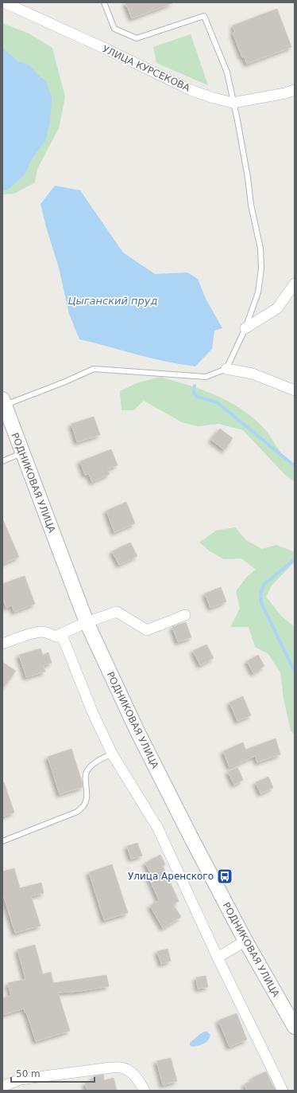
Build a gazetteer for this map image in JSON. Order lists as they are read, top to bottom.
{
  "streets": {
    "main road": ["РОДНИКОВАЯ УЛИЦА"],
    "street": ["УЛИЦА КУРСЕКОВА"]
  },
  "water": ["Цыганский пруд"],
  "places": {
    "bus stop": ["Улица Аренского"]
  },
  "scale_bar": "50 m"
}
